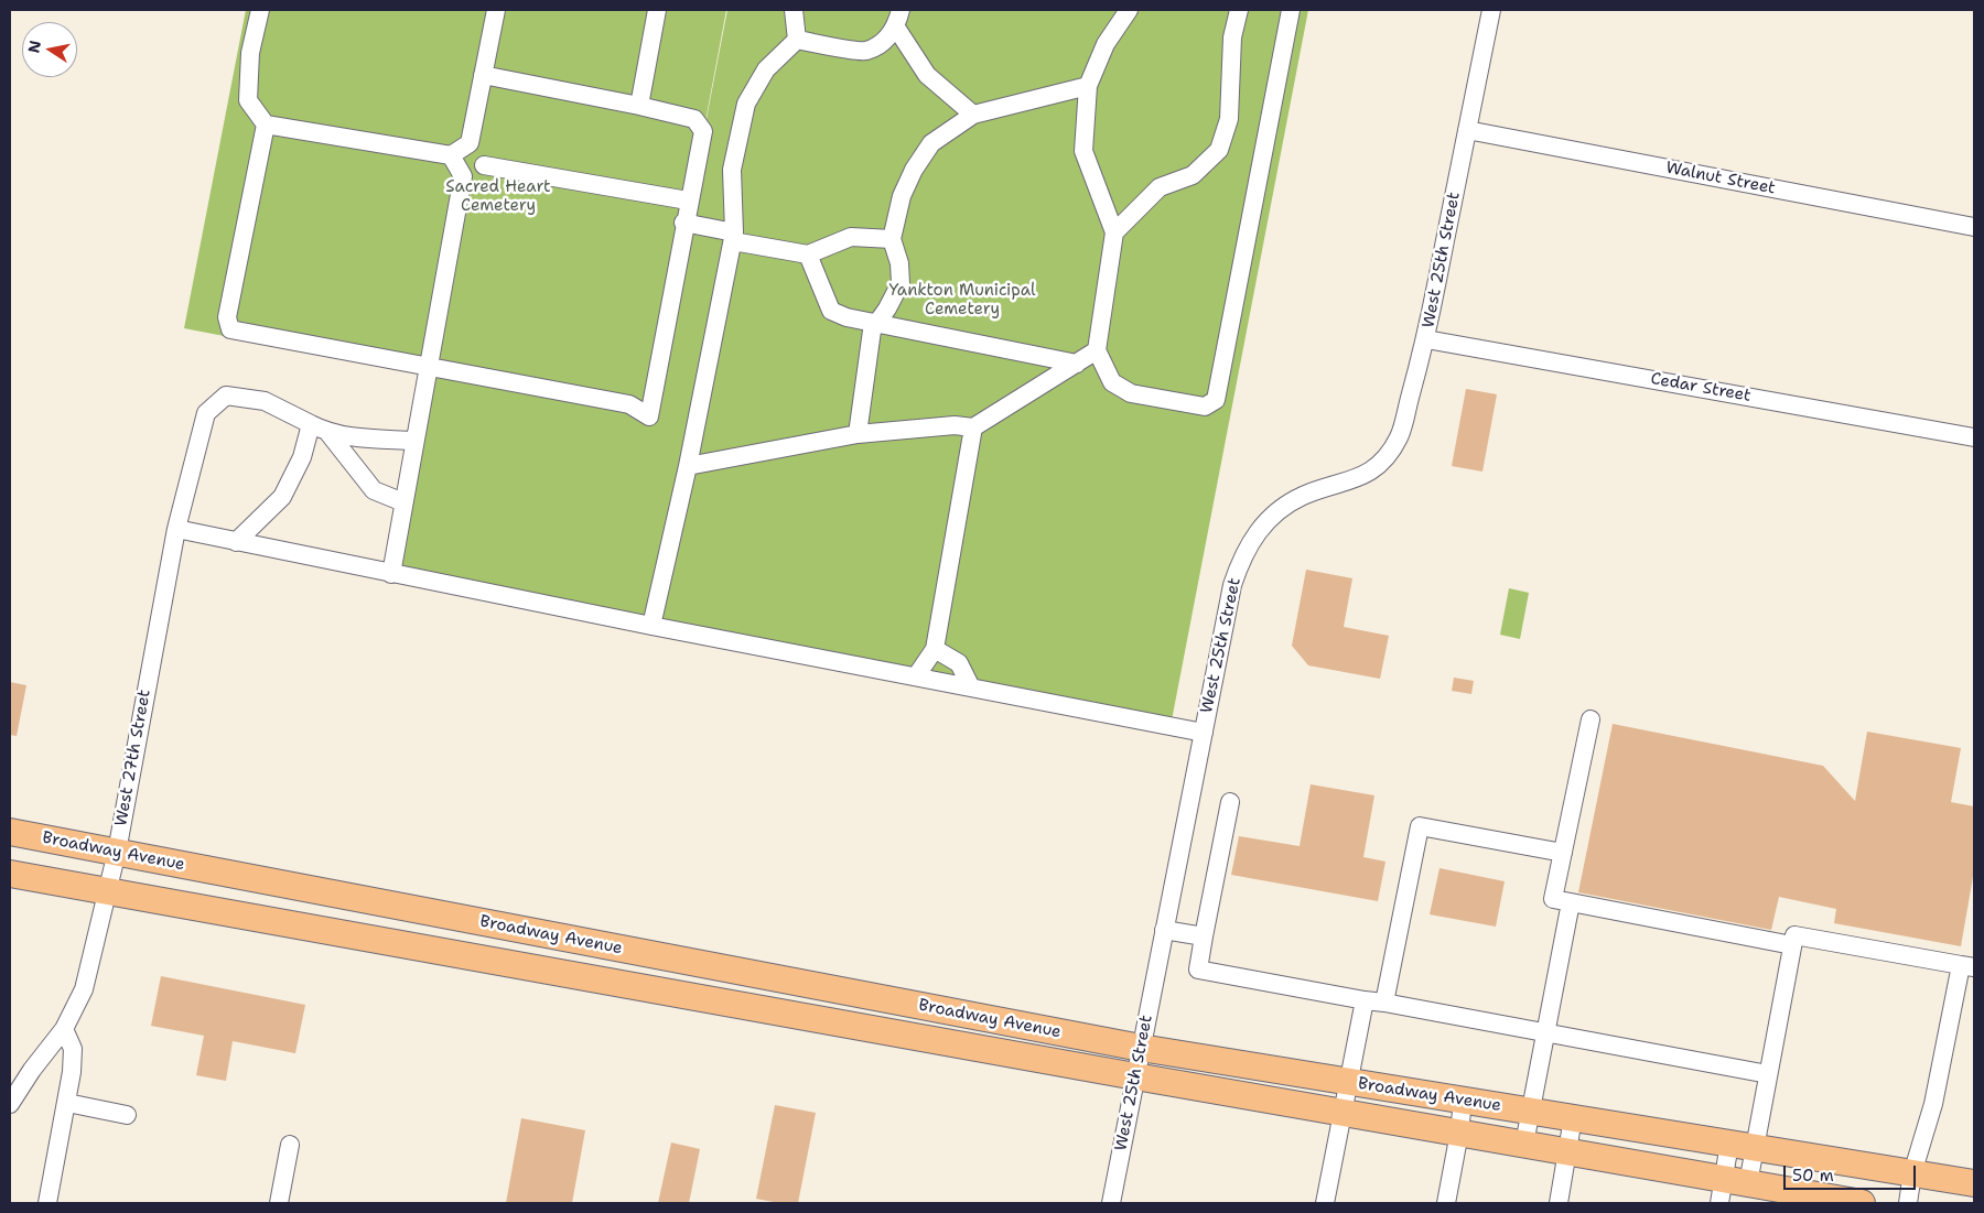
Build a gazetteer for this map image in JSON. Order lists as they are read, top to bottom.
{
  "streets": {
    "highway": ["Broadway Avenue"],
    "street": [
      "Walnut Street",
      "West 25th Street",
      "Cedar Street",
      "West 27th Street"
    ]
  },
  "crossings": [
    ["Walnut Street", "West 25th Street"],
    ["West 25th Street", "Cedar Street"],
    ["West 25th Street", "Broadway Avenue"],
    ["West 27th Street", "Broadway Avenue"]
  ],
  "parks": ["Sacred Heart Cemetery", "Yankton Municipal Cemetery"],
  "scale_bar": "50 m",
  "north": "left"
}
